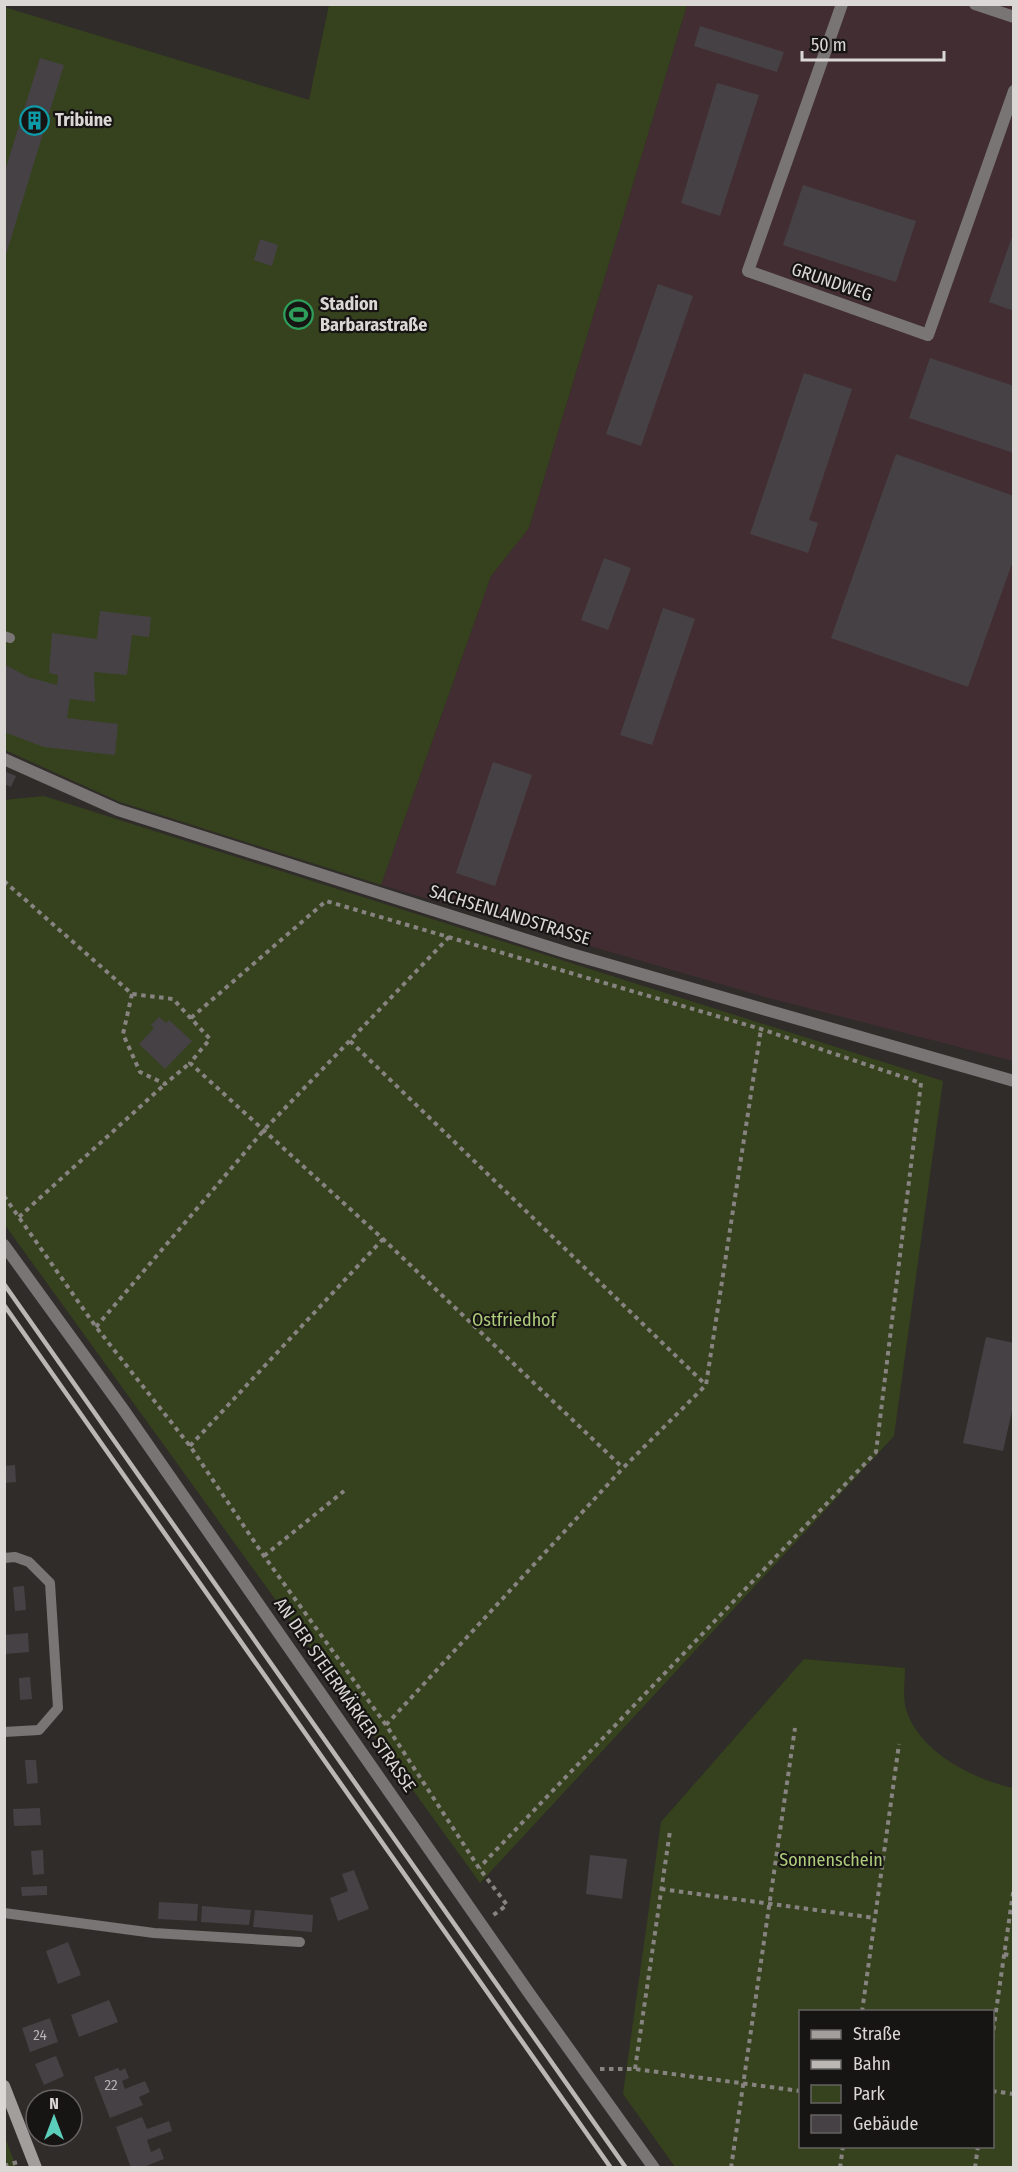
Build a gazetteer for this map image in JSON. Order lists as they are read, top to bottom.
{
  "streets": {
    "street": ["GRUNDWEG", "SACHSENLANDSTRASSE", "AN DER STEIERMÄRKER STRASSE"]
  },
  "parks": ["Ostfriedhof", "Sonnenschein"],
  "places": {
    "building": ["Tribüne"],
    "sports": ["Stadion Barbarastraße"]
  },
  "house_numbers": ["24", "22"],
  "legend": [
    "Straße",
    "Bahn",
    "Park",
    "Gebäude"
  ],
  "scale_bar": "50 m",
  "north": "top"
}
